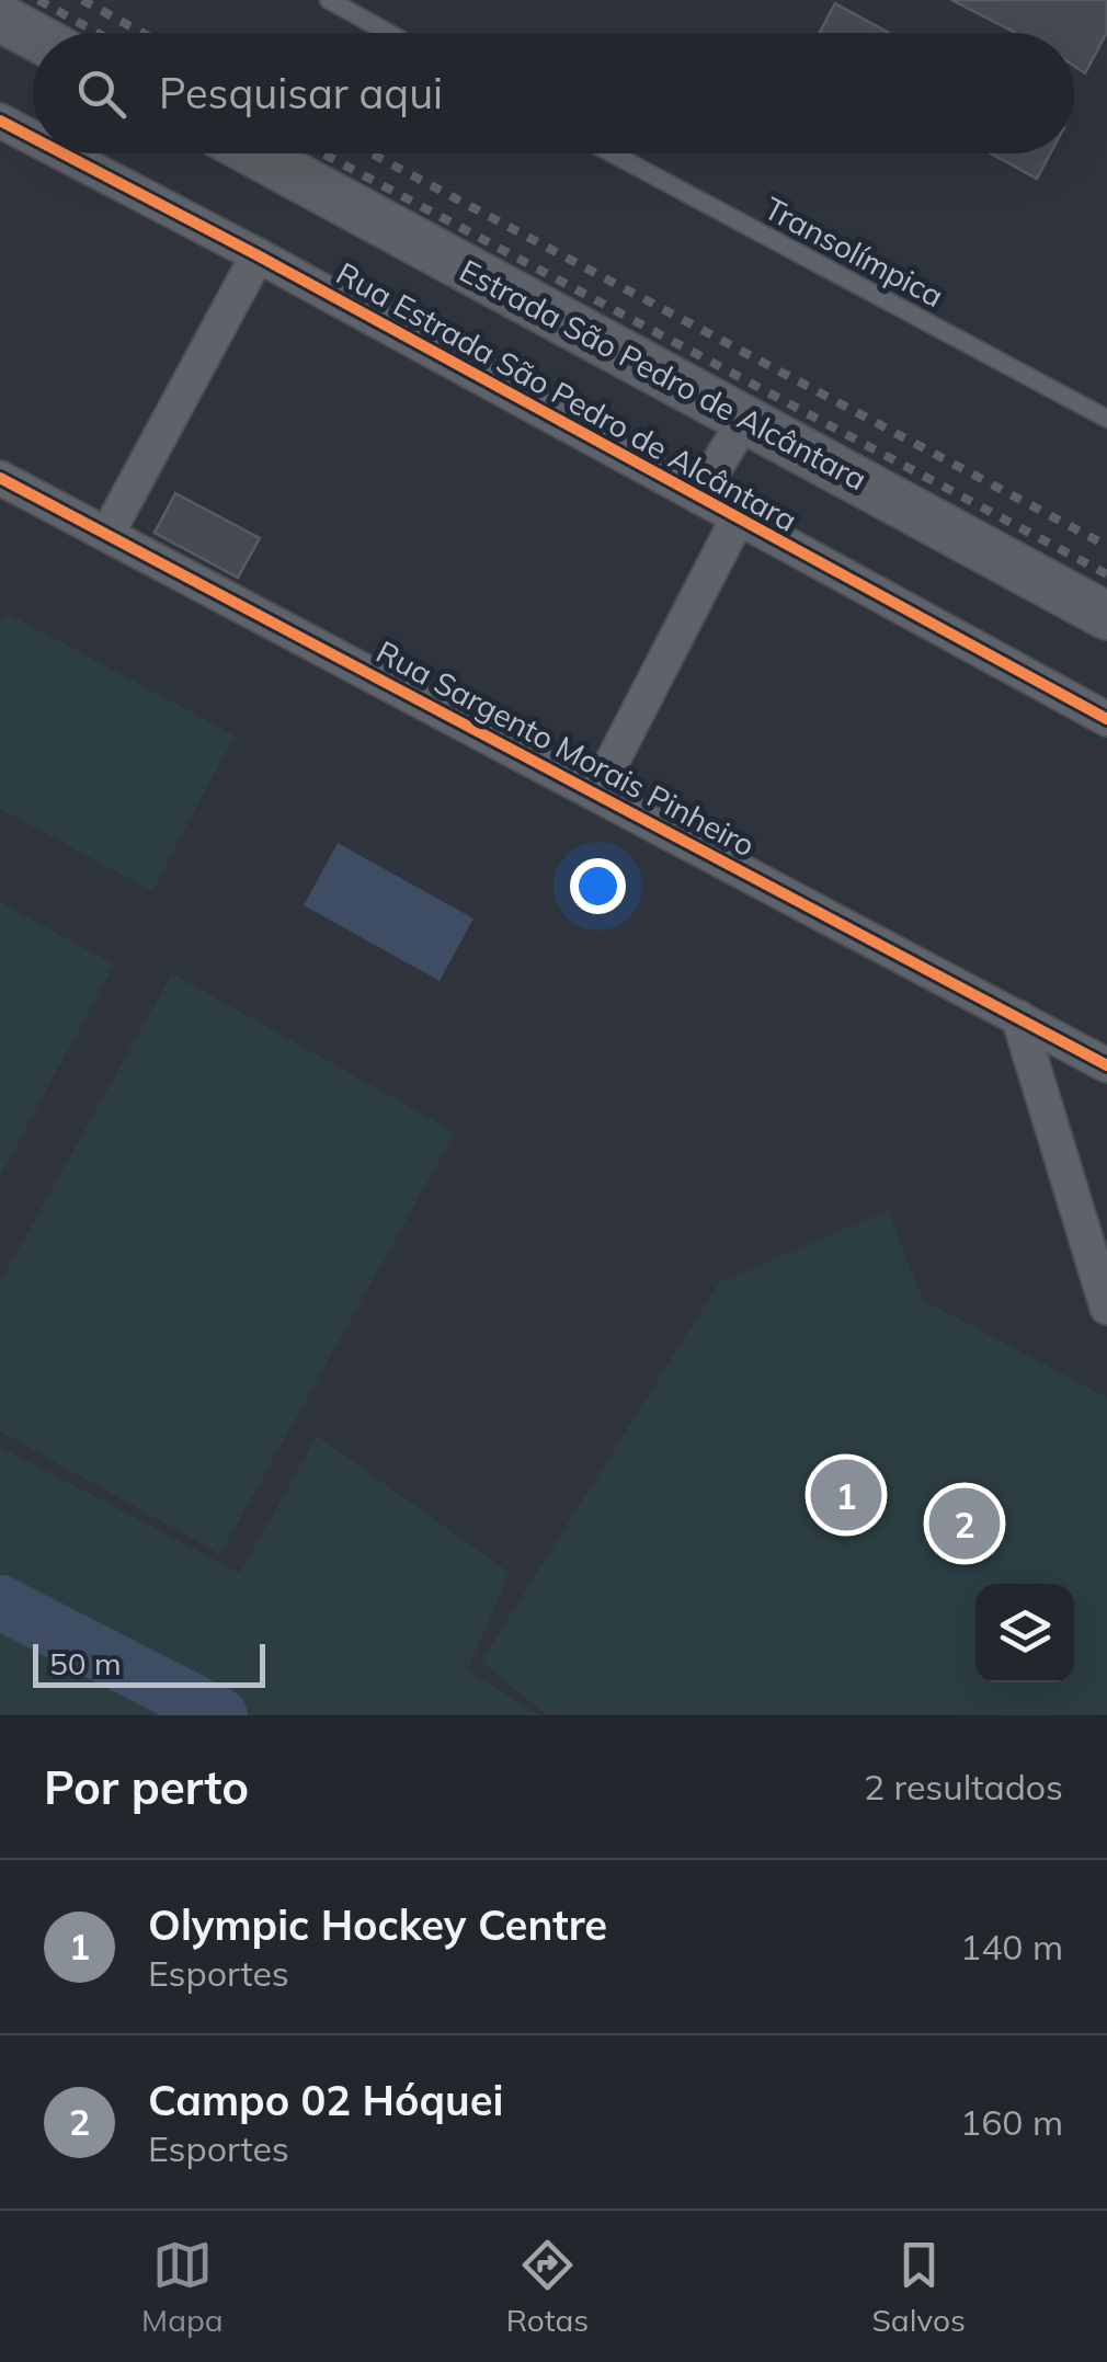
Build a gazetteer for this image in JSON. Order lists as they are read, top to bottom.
{
  "streets": {
    "street": ["Estrada São Pedro de Alcântara", "Rua Estrada São Pedro de Alcântara", "Rua Sargento Morais Pinheiro"],
    "lane": ["Transolímpica"]
  },
  "scale_bar": "50 m",
  "page": {
    "search": "Pesquisar aqui",
    "pins": ["1", "2"],
    "scale": "50 m",
    "heading": ["Por perto", "2 resultados"],
    "list": [
      {
        "mark": "1",
        "name": "Olympic Hockey Centre",
        "note": "Esportes",
        "value": "140 m"
      },
      {
        "mark": "2",
        "name": "Campo 02 Hóquei",
        "note": "Esportes",
        "value": "160 m"
      }
    ],
    "nav": ["Mapa", "Rotas", "Salvos"]
  }
}
